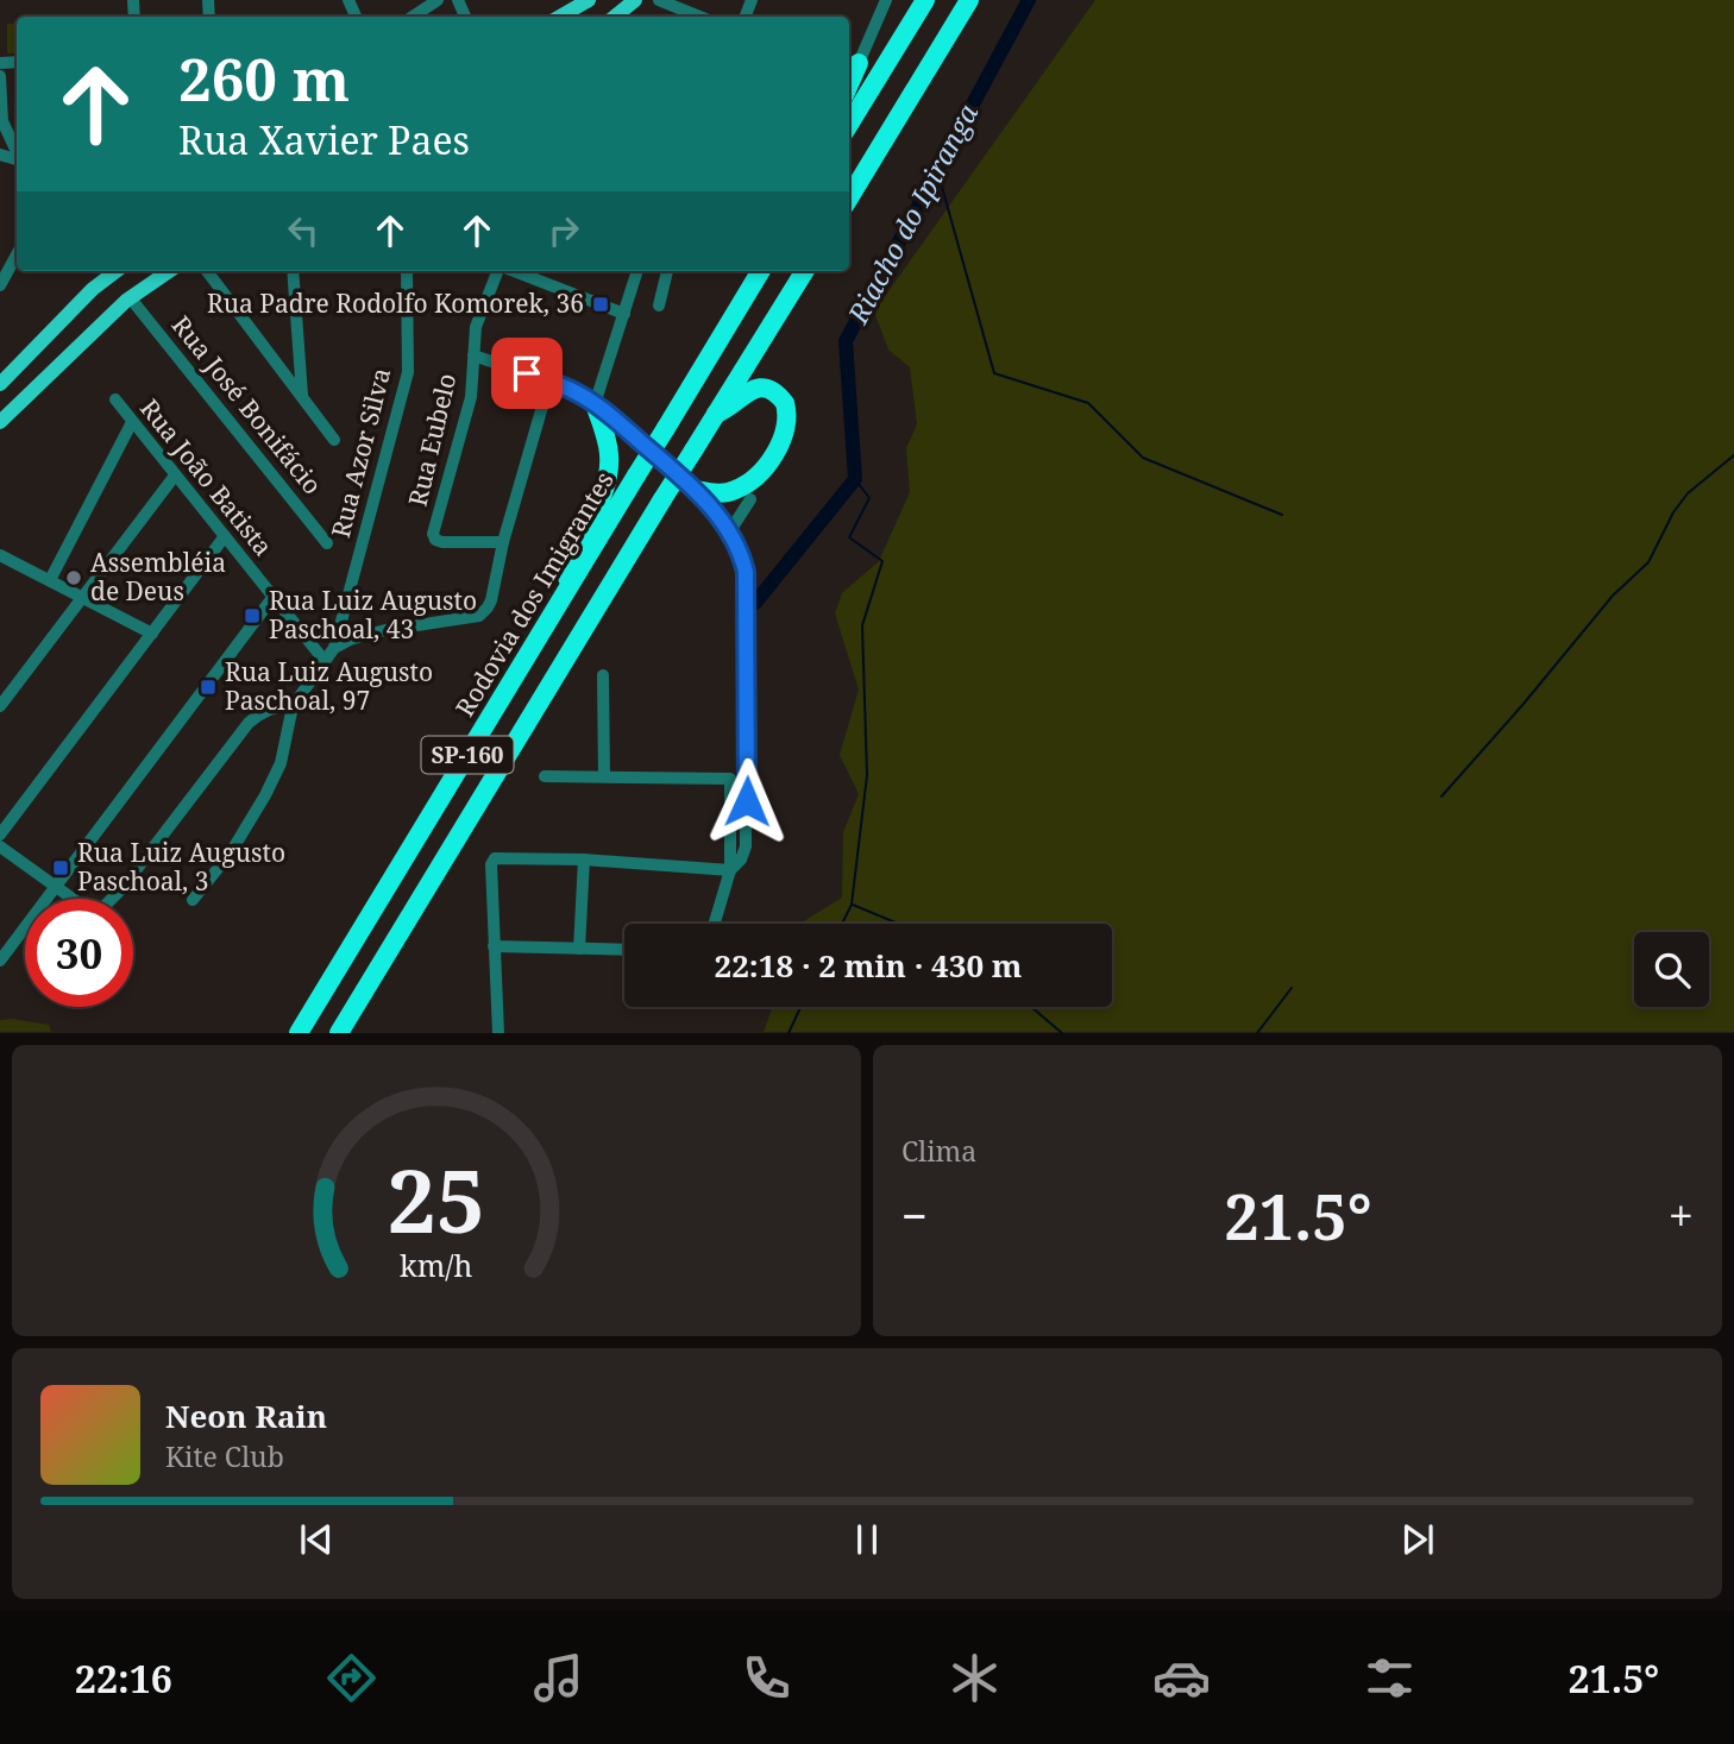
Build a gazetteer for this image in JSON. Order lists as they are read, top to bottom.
{
  "streets": {
    "highway": ["Rodovia dos Imigrantes", "SP-160"],
    "street": [
      "Rua José Bonifácio",
      "Rua Eubelo",
      "Rua Azor Silva",
      "Rua João Batista"
    ]
  },
  "water": ["Riacho do Ipiranga"],
  "places": {
    "transit": [
      "Rua Padre Rodolfo Komorek, 36",
      "Rua Luiz Augusto Paschoal, 43",
      "Rua Luiz Augusto Paschoal, 97",
      "Rua Luiz Augusto Paschoal, 3"
    ],
    "other": ["Assembléia de Deus"]
  },
  "page": {
    "turn": ["260 m", "Rua Xavier Paes"],
    "limit": "30",
    "trip": "22:18 · 2 min · 430 m",
    "tile": "Clima",
    "heat": ["−", "21.5°", "+"],
    "song": ["Neon Rain", "Kite Club"],
    "tabs": ["22:16", "21.5°"],
    "gauge": ["25", "km/h"]
  }
}
